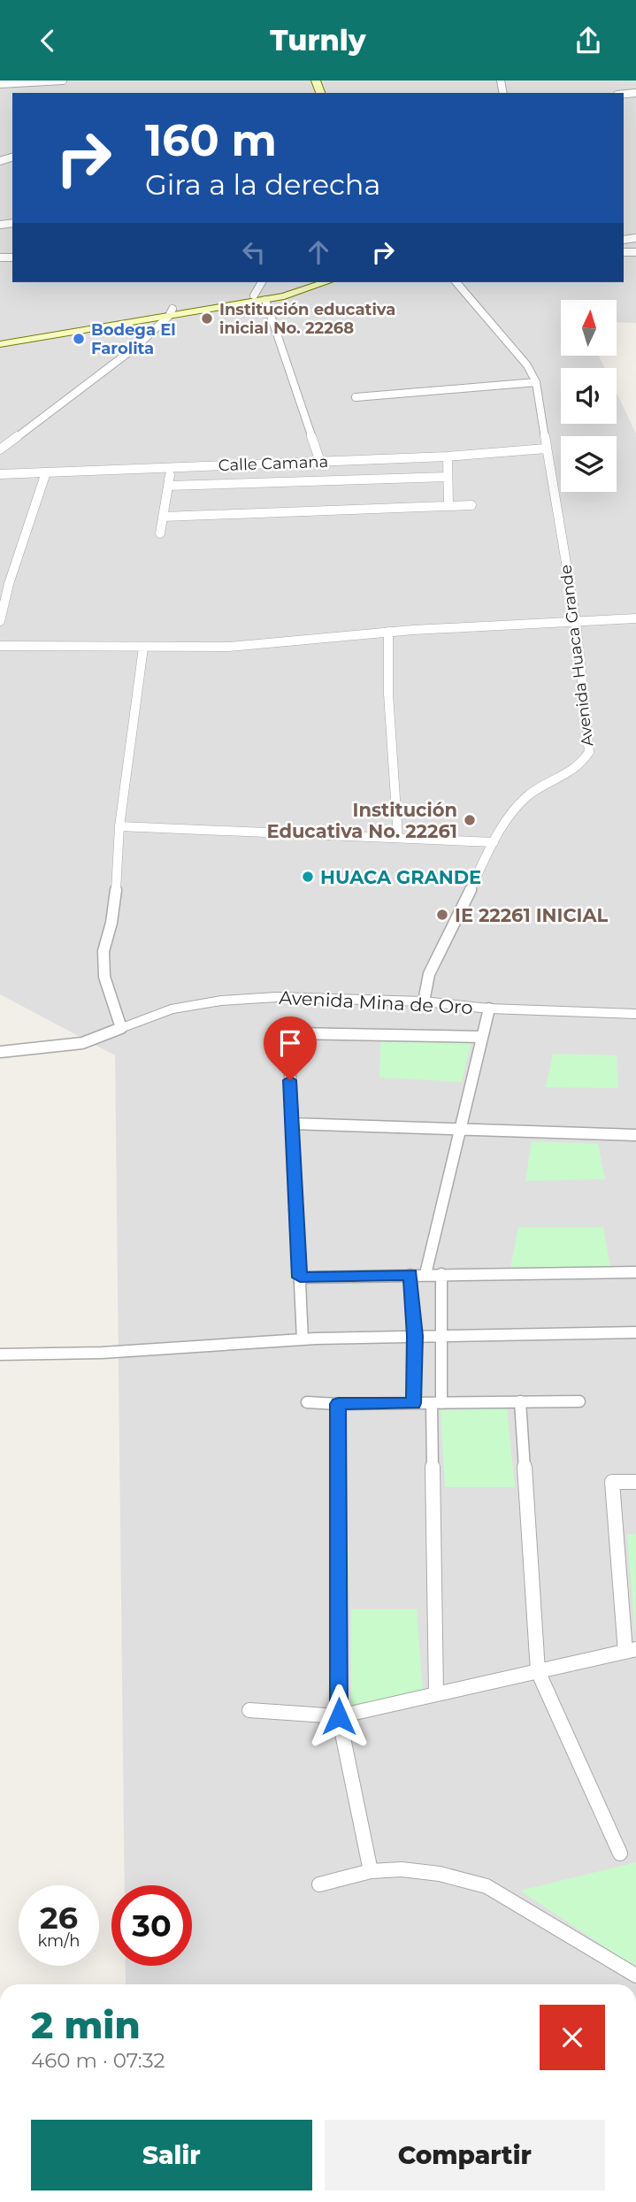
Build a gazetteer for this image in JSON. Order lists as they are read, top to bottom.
{
  "streets": {
    "street": ["Calle Camana", "Avenida Huaca Grande", "Avenida Mina de Oro"]
  },
  "crossings": [
    ["Calle Camana", "Avenida Huaca Grande"],
    ["Avenida Huaca Grande", "Avenida Mina de Oro"]
  ],
  "places": [
    "Institución educativa inicial No. 22268",
    "Bodega El Farolita",
    "Institución Educativa No. 22261",
    "HUACA GRANDE",
    "IE 22261 INICIAL"
  ],
  "north": "top",
  "page": {
    "header": "Turnly",
    "turn": ["160 m", "Gira a la derecha"],
    "speed": "26 km/h",
    "limit": "30",
    "heading": ["2 min", "460 m · 07:32"],
    "buttons": ["Salir", "Compartir"]
  }
}
